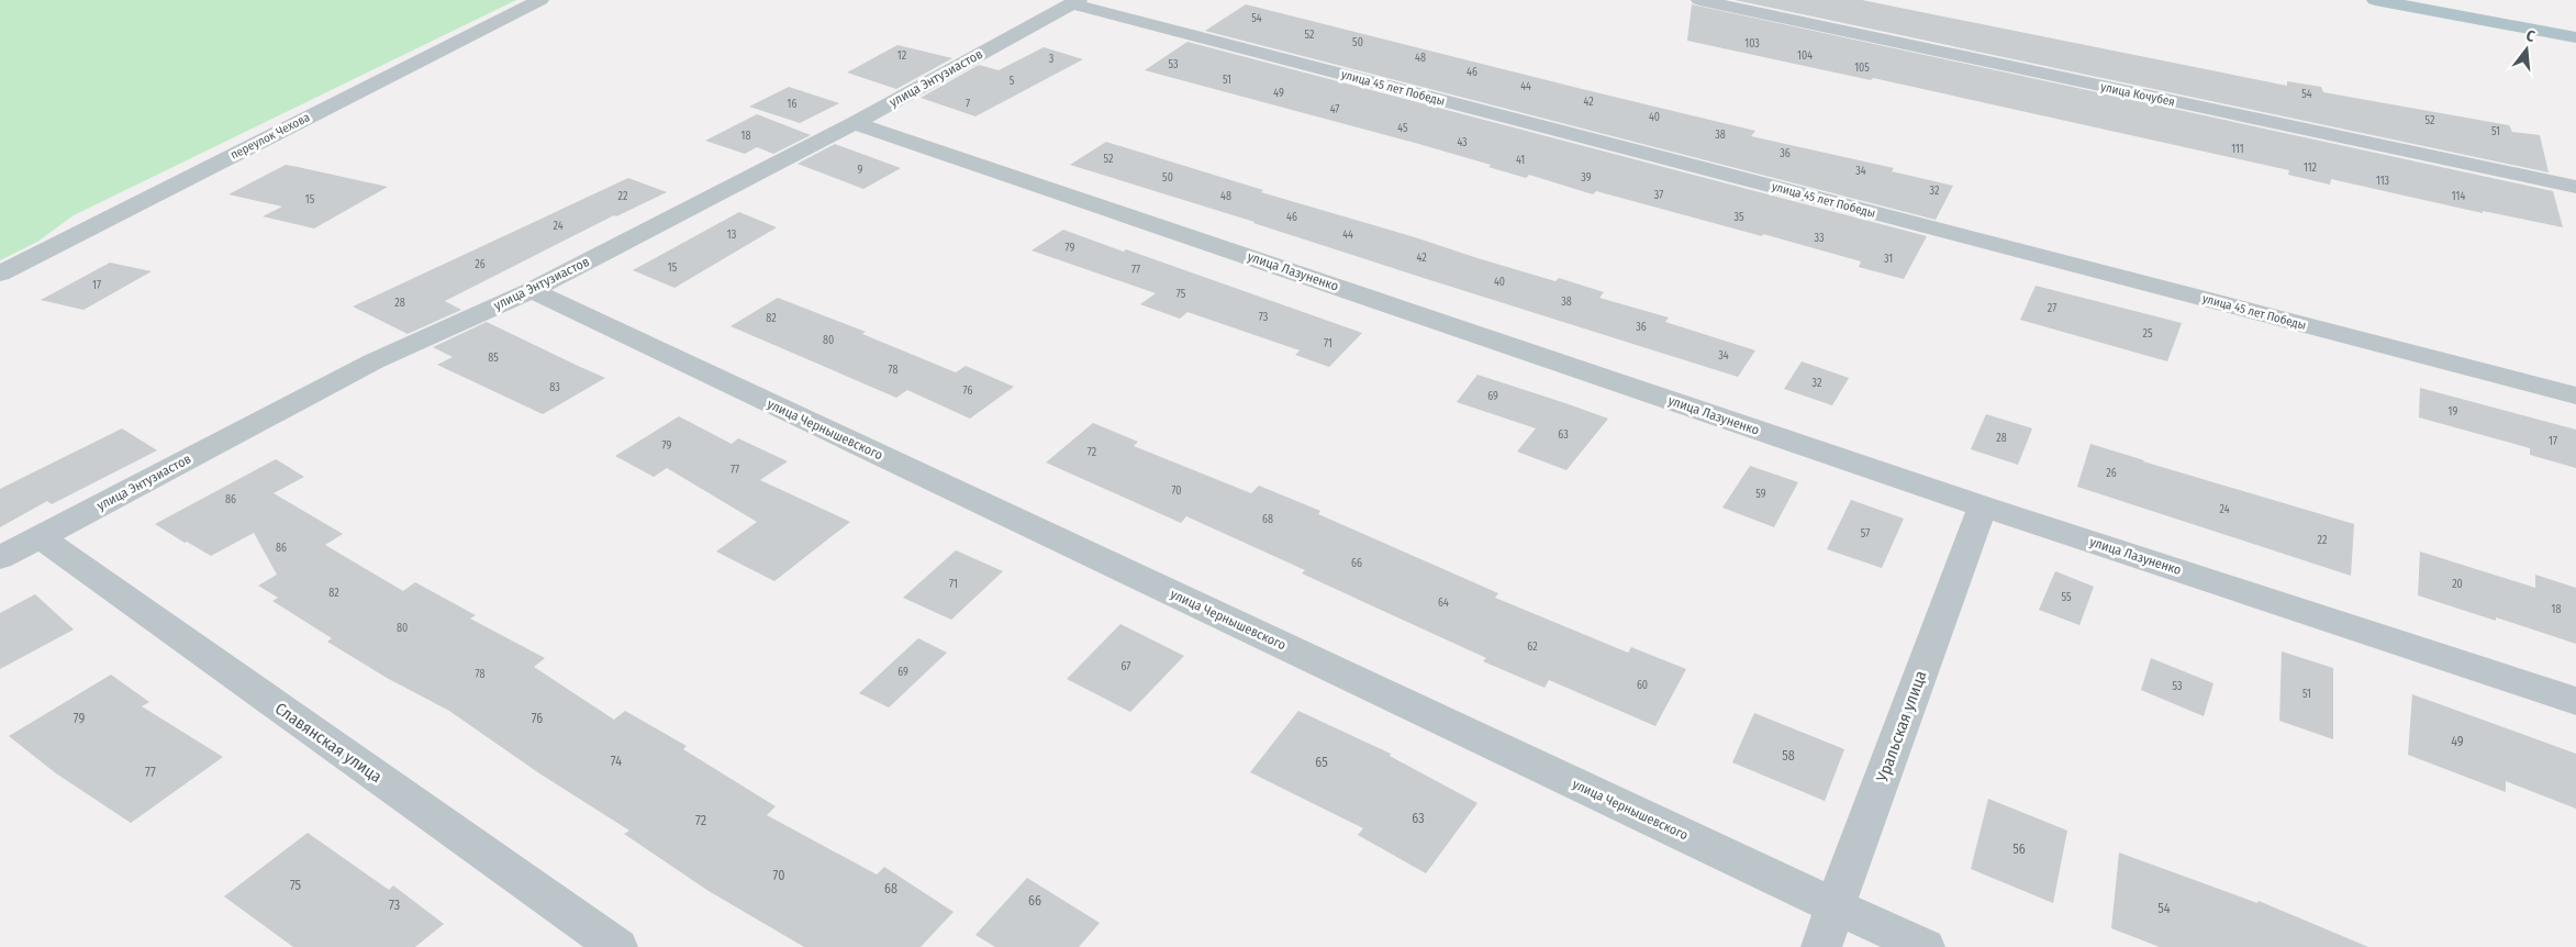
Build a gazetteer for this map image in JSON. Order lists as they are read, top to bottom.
{
  "streets": {
    "street": [
      "улица Энтузиастов",
      "улица 45 лет Победы",
      "улица Кочубея",
      "переулок Чехова",
      "улица Лазуненко",
      "улица Чернышевского",
      "Уральская улица",
      "Славянская улица"
    ]
  },
  "crossings": [
    ["улица Энтузиастов", "улица 45 лет Победы"],
    ["улица Энтузиастов", "улица Лазуненко"],
    ["улица Энтузиастов", "улица Чернышевского"],
    ["улица Энтузиастов", "Славянская улица"],
    ["улица Лазуненко", "Уральская улица"],
    ["улица Чернышевского", "Уральская улица"]
  ],
  "house_numbers": [
    "54",
    "52",
    "50",
    "103",
    "12",
    "104",
    "48",
    "3",
    "53",
    "105",
    "46",
    "51",
    "5",
    "44",
    "49",
    "54",
    "42",
    "16",
    "7",
    "47",
    "40",
    "52",
    "45",
    "51",
    "38",
    "18",
    "43",
    "111",
    "36",
    "52",
    "41",
    "112",
    "9",
    "34",
    "50",
    "39",
    "113",
    "32",
    "37",
    "22",
    "48",
    "114",
    "15",
    "46",
    "35",
    "24",
    "13",
    "44",
    "33",
    "79",
    "42",
    "31",
    "26",
    "15",
    "77",
    "40",
    "17",
    "75",
    "38",
    "28",
    "27",
    "73",
    "82",
    "36",
    "25",
    "80",
    "71",
    "34",
    "85",
    "78",
    "32",
    "83",
    "76",
    "69",
    "19",
    "63",
    "28",
    "17",
    "79",
    "72",
    "77",
    "26",
    "70",
    "59",
    "86",
    "24",
    "68",
    "57",
    "22",
    "86",
    "66",
    "71",
    "20",
    "82",
    "55",
    "64",
    "18",
    "80",
    "62",
    "67",
    "69",
    "78",
    "60",
    "53",
    "51",
    "79",
    "76",
    "49",
    "58",
    "74",
    "65",
    "77",
    "63",
    "72",
    "56",
    "70",
    "75",
    "68",
    "66",
    "73",
    "54"
  ],
  "north": "top"
}
